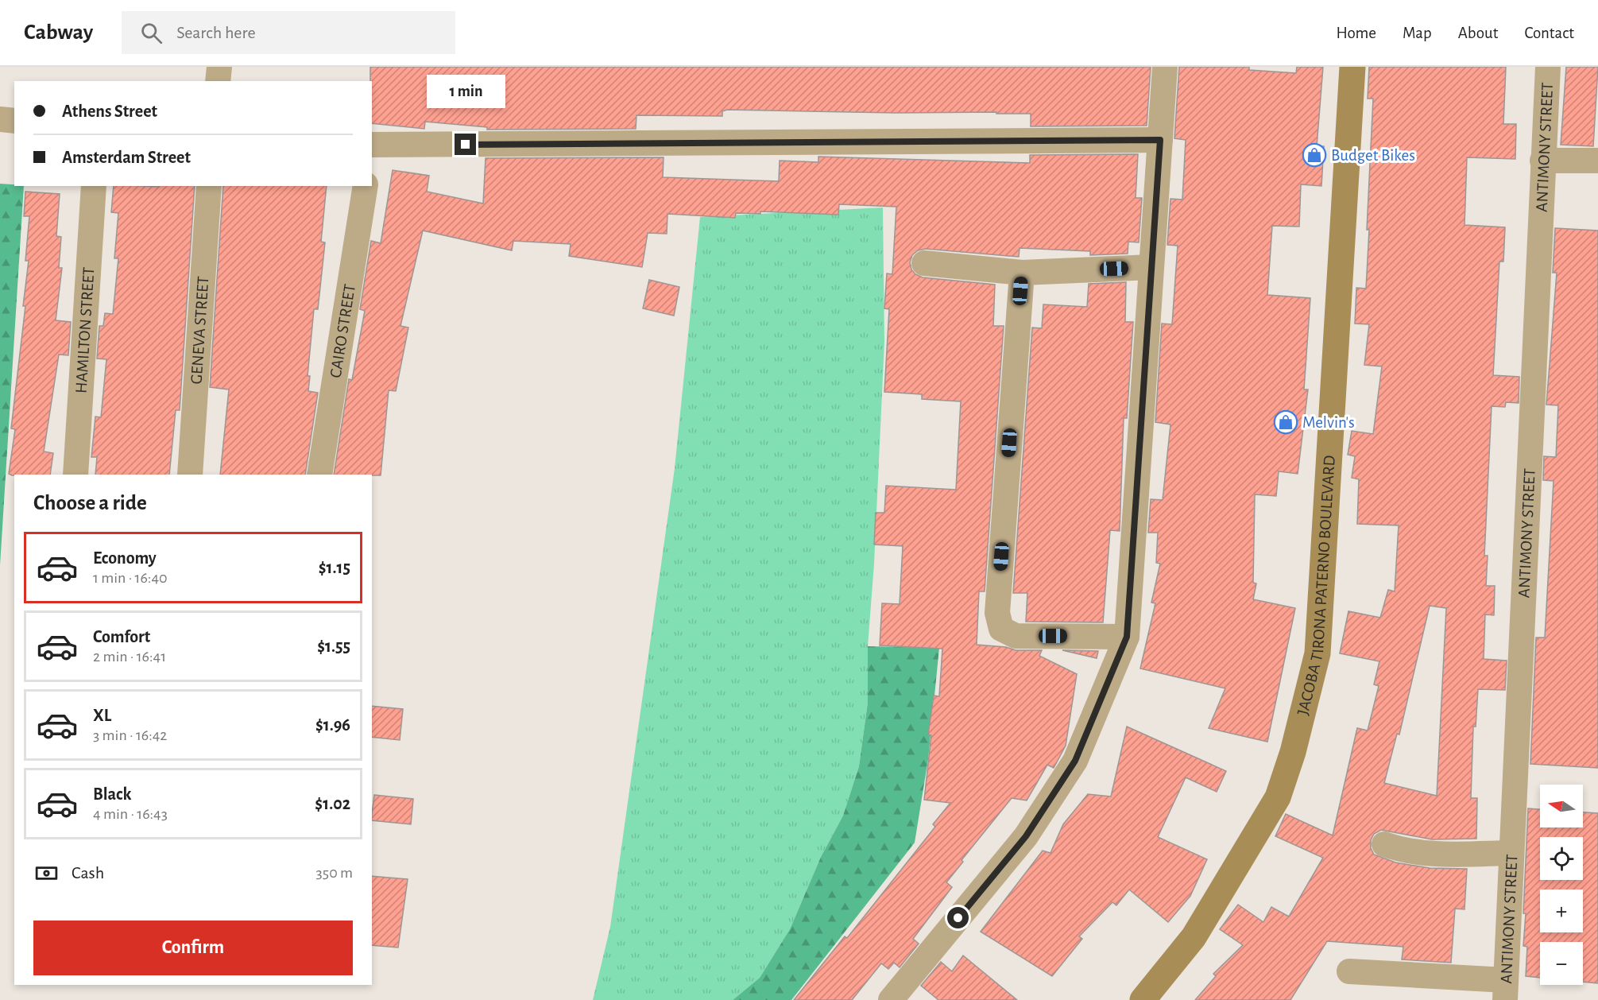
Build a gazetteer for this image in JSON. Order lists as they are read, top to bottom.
{
  "streets": {
    "street": [
      "ANTIMONY STREET",
      "HAMILTON STREET",
      "GENEVA STREET",
      "CAIRO STREET",
      "JACOBA TIRONA PATERNO BOULEVARD"
    ]
  },
  "places": {
    "shop": ["Budget Bikes", "Melvin's"]
  },
  "north": "left",
  "page": {
    "header": "Cabway",
    "search": "Search here",
    "nav": [
      "Home",
      "Map",
      "About",
      "Contact"
    ],
    "bubble": "1 min",
    "banner": ["Athens Street", "Amsterdam Street"],
    "heading": "Choose a ride",
    "list": [
      {
        "name": "Economy",
        "note": "1 min · 16:40",
        "value": "$1.15"
      },
      {
        "name": "Comfort",
        "note": "2 min · 16:41",
        "value": "$1.55"
      },
      {
        "name": "XL",
        "note": "3 min · 16:42",
        "value": "$1.96"
      },
      {
        "name": "Black",
        "note": "4 min · 16:43",
        "value": "$1.02"
      }
    ],
    "map_buttons": ["+", "−"],
    "pay": ["Cash", "350 m"],
    "buttons": "Confirm"
  }
}
